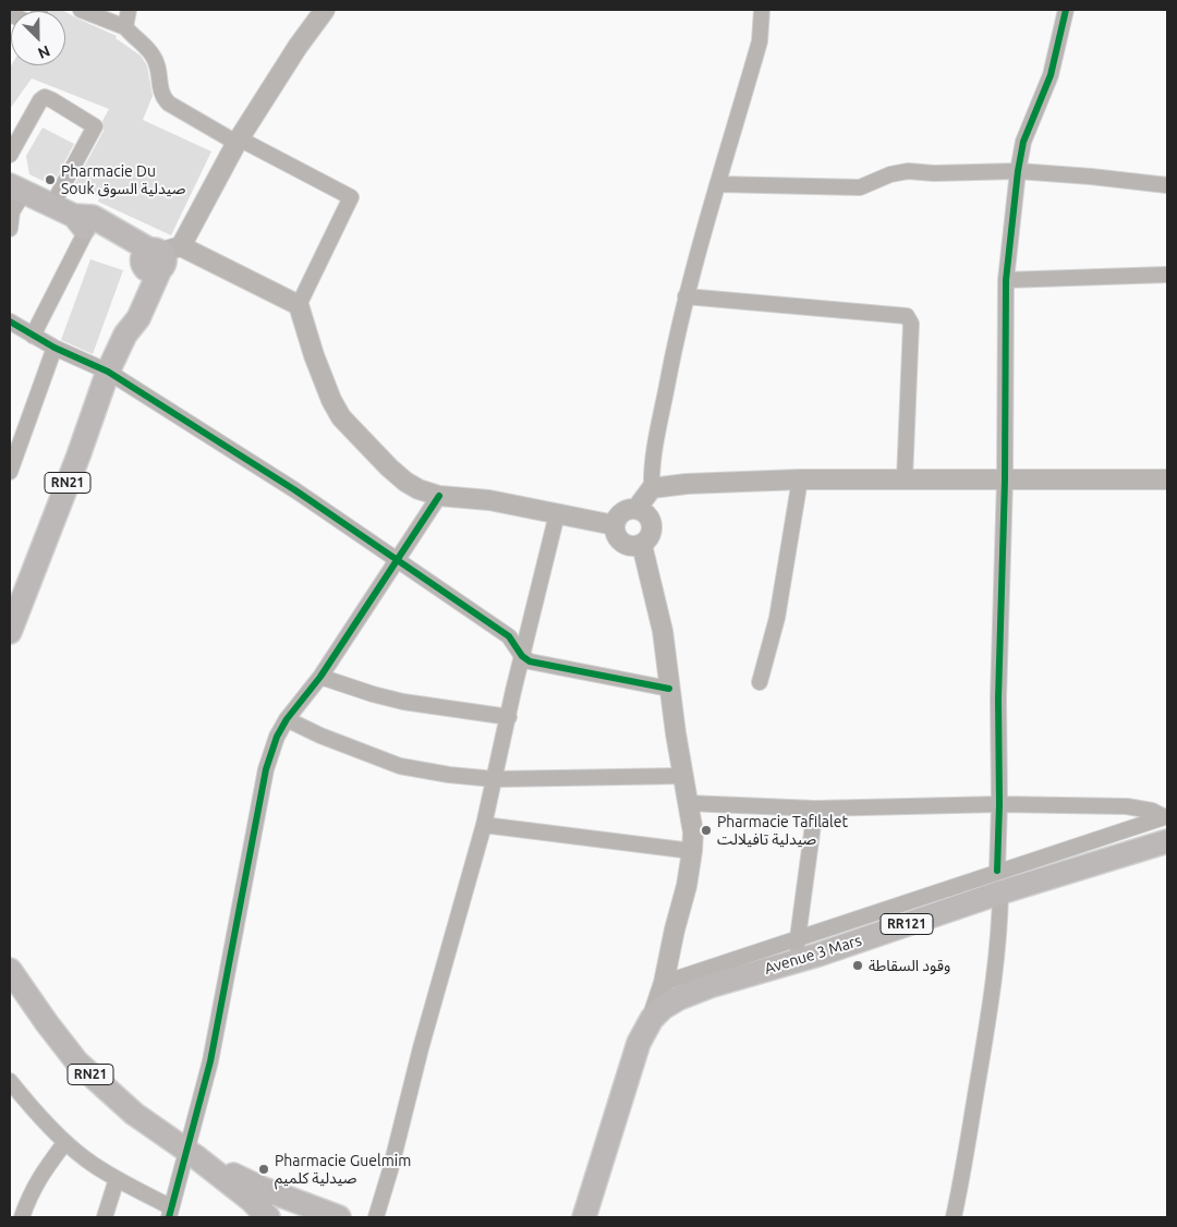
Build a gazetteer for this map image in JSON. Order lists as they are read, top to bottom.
{
  "streets": {
    "main road": ["RN21", "RR121", "Avenue 3 Mars"]
  },
  "crossings": [
    ["RR121", "Avenue 3 Mars"]
  ],
  "places": [
    "Pharmacie Du Souk صيدلية السوق",
    "Pharmacie Tafilalet صيدلية تافيلالت",
    "وقود السقاطة",
    "Pharmacie Guelmim صيدلية كلميم"
  ],
  "north": "bottom right"
}
